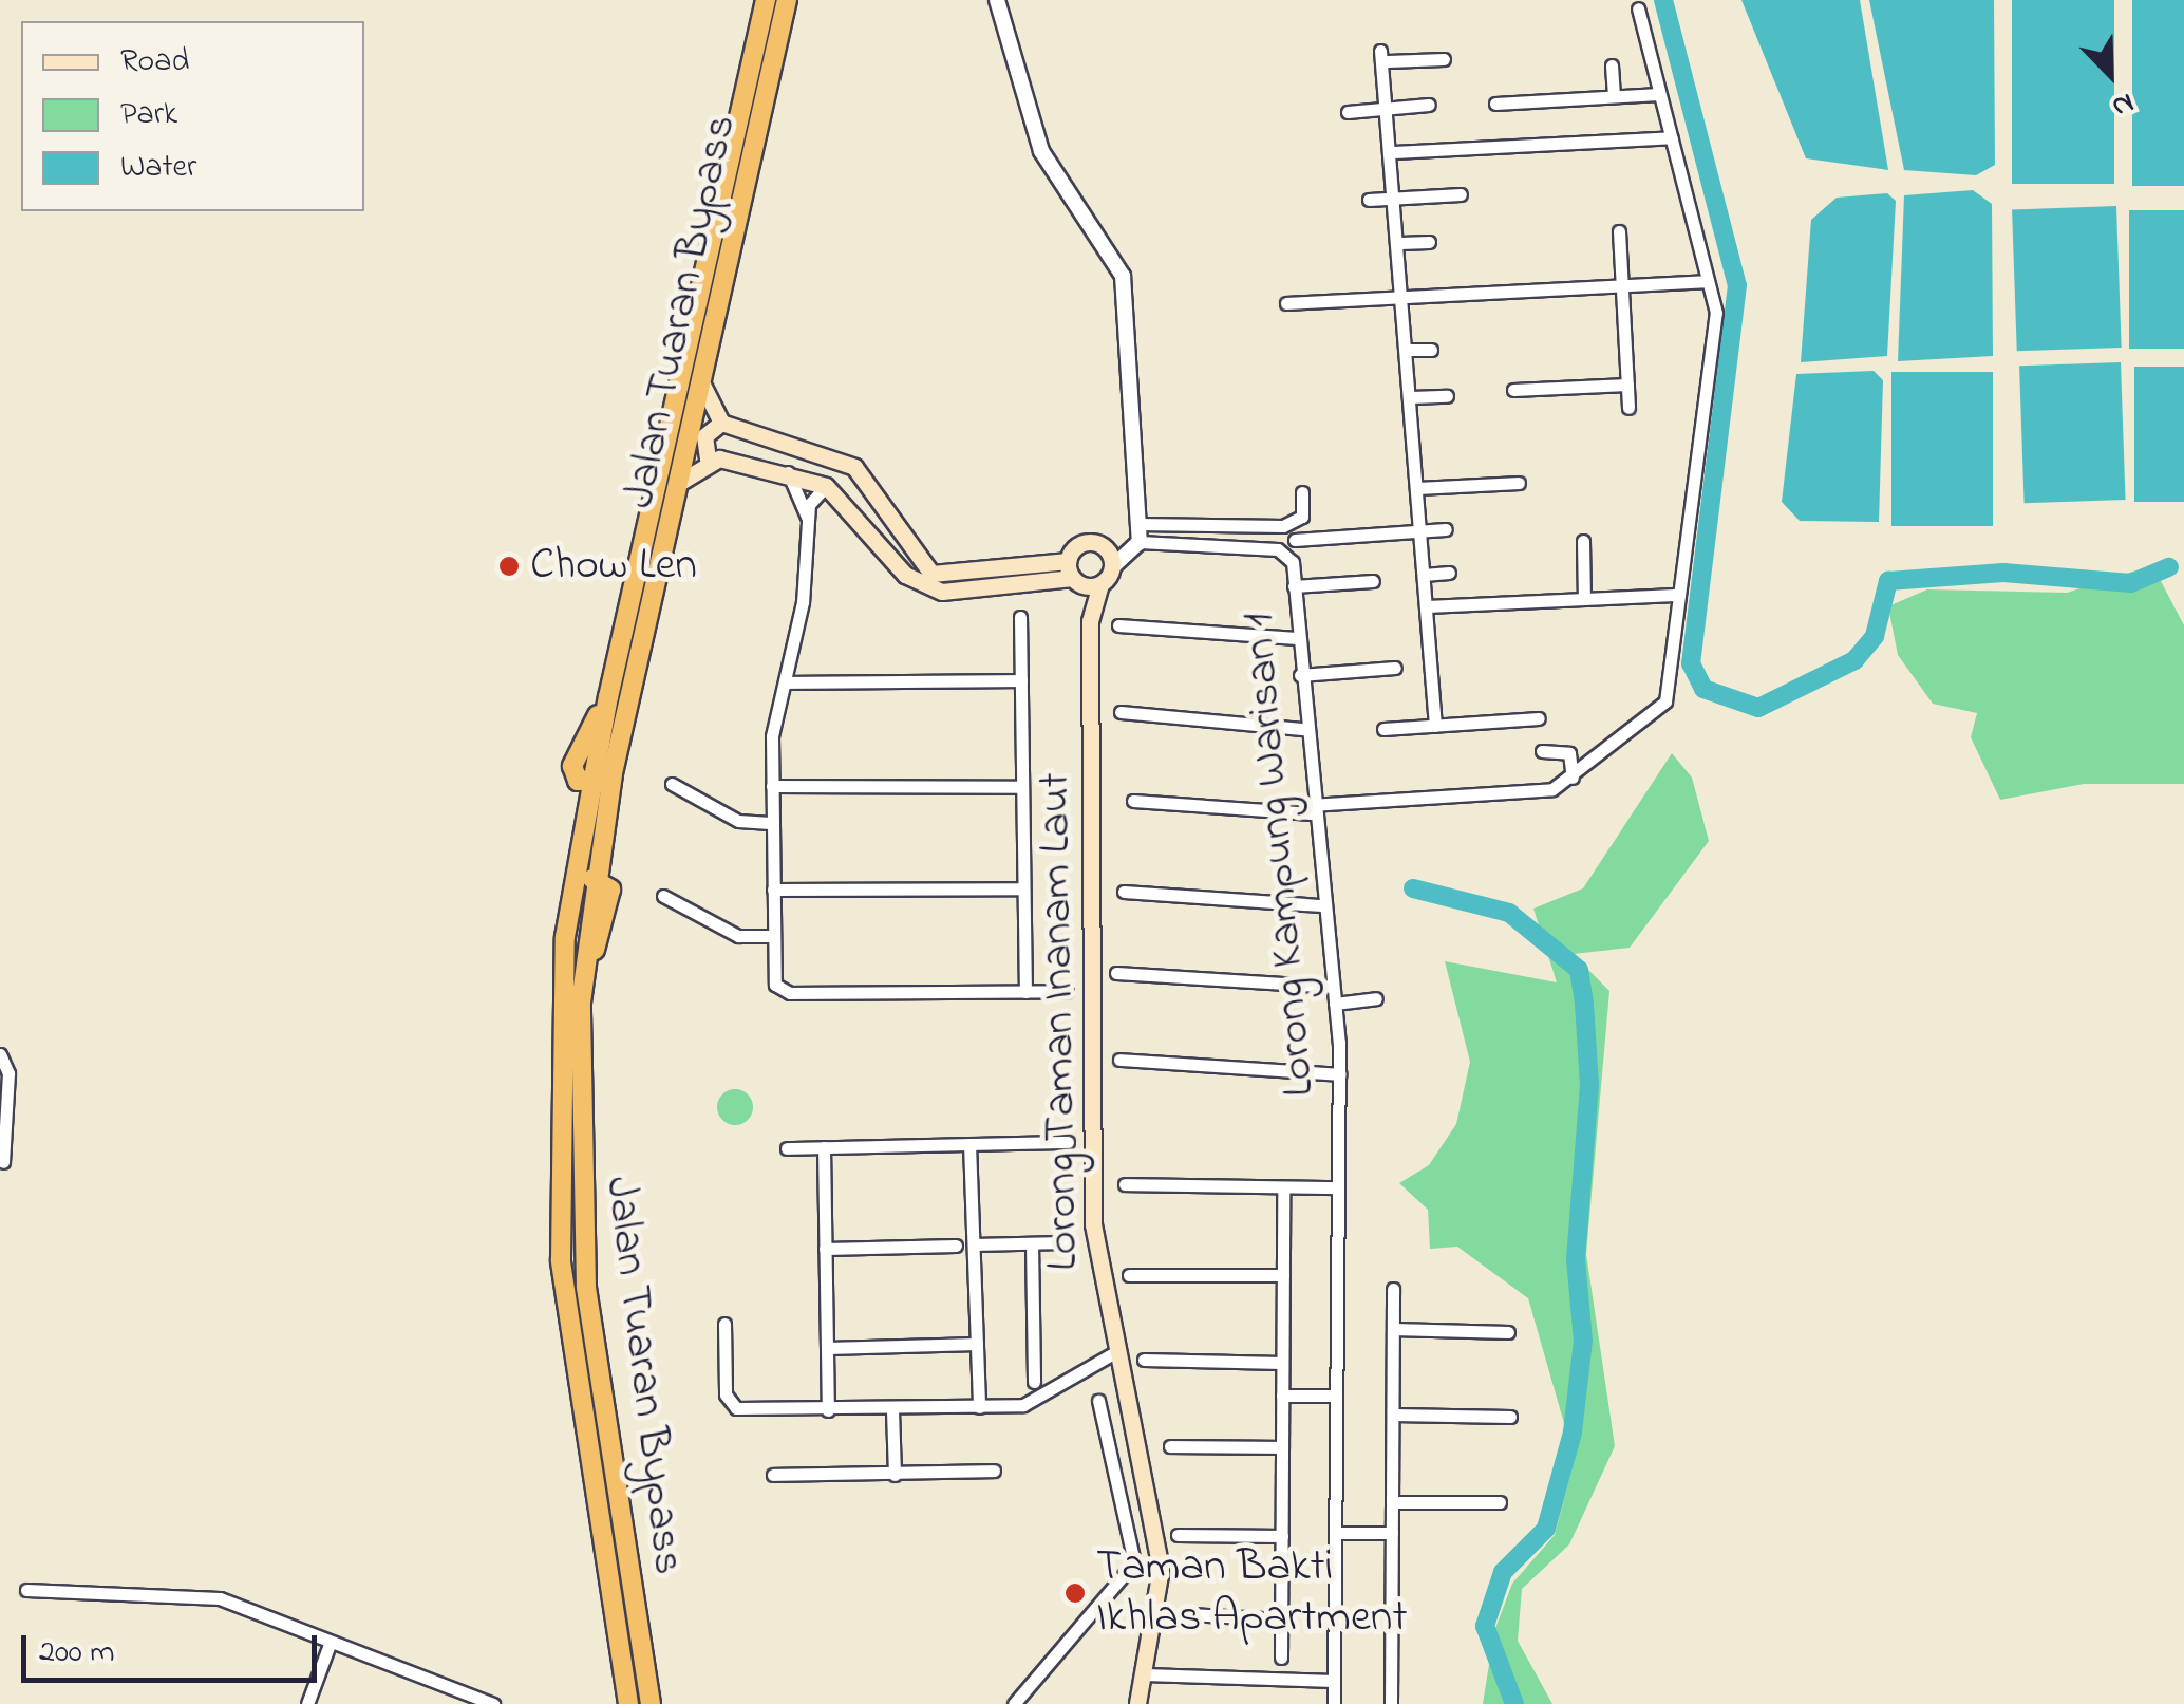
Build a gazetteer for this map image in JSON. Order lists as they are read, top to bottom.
{
  "streets": {
    "highway": ["Jalan Tuaran Bypass"],
    "main road": ["Lorong Taman Inanam Laut"],
    "street": ["Lorong Kampung Warisan 1"]
  },
  "crossings": [
    ["Lorong Kampung Warisan 1", "Lorong Taman Inanam Laut"]
  ],
  "places": ["Chow Len", "Taman Bakti Ikhlas Apartment"],
  "legend": ["Road", "Park", "Water"],
  "scale_bar": "200 m",
  "north": "bottom right"
}
